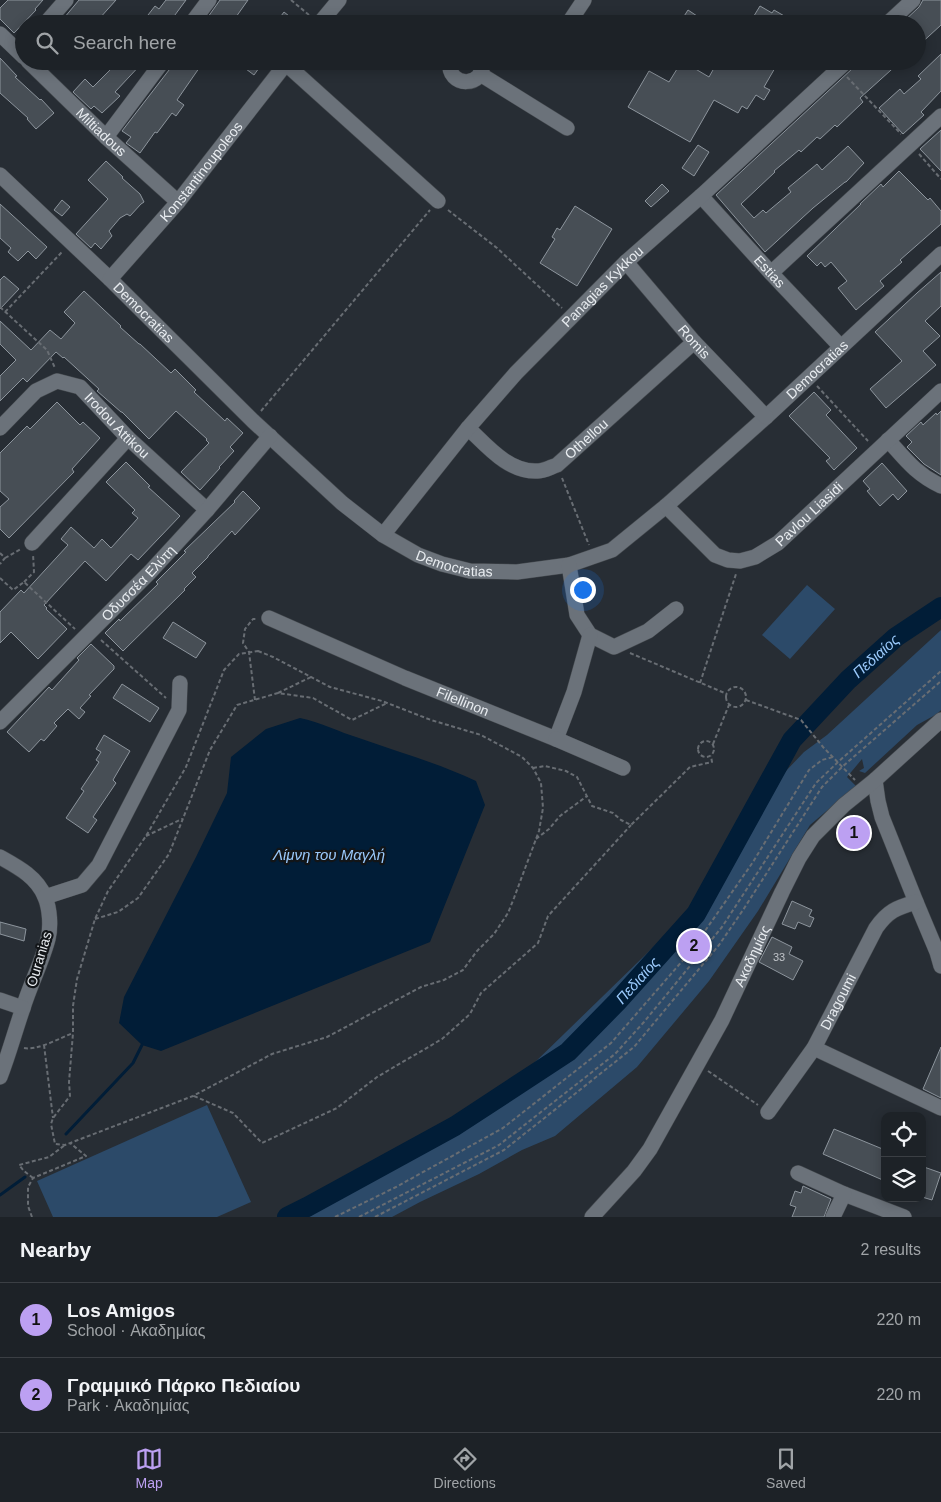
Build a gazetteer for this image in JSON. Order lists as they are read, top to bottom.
{
  "streets": {
    "street": [
      "Miltiadous",
      "Konstantinoupoleos",
      "Estias",
      "Panagias Kykkou",
      "Democratias",
      "Romis",
      "Irodou Attikou",
      "Othellou",
      "Pavlou Liasidi",
      "Οδυσσέα Ελύτη",
      "Filellinon",
      "Ακαδημίας",
      "Ouranias",
      "Dragoumi"
    ]
  },
  "crossings": [
    ["Miltiadous", "Konstantinoupoleos"],
    ["Konstantinoupoleos", "Democratias"],
    ["Estias", "Panagias Kykkou"],
    ["Estias", "Democratias"],
    ["Panagias Kykkou", "Democratias"],
    ["Panagias Kykkou", "Romis"],
    ["Panagias Kykkou", "Othellou"],
    ["Democratias", "Romis"],
    ["Democratias", "Οδυσσέα Ελύτη"],
    ["Romis", "Othellou"],
    ["Irodou Attikou", "Οδυσσέα Ελύτη"]
  ],
  "water": ["Πεδιαίος", "Λίμνη του Μαγλή"],
  "house_numbers": ["33"],
  "page": {
    "search": "Search here",
    "pins": ["1", "2"],
    "heading": ["Nearby", "2 results"],
    "list": [
      {
        "mark": "1",
        "name": "Los Amigos",
        "note": "School · Ακαδημίας",
        "value": "220 m"
      },
      {
        "mark": "2",
        "name": "Γραμμικό Πάρκο Πεδιαίου",
        "note": "Park · Ακαδημίας",
        "value": "220 m"
      }
    ],
    "nav": ["Map", "Directions", "Saved"]
  }
}
